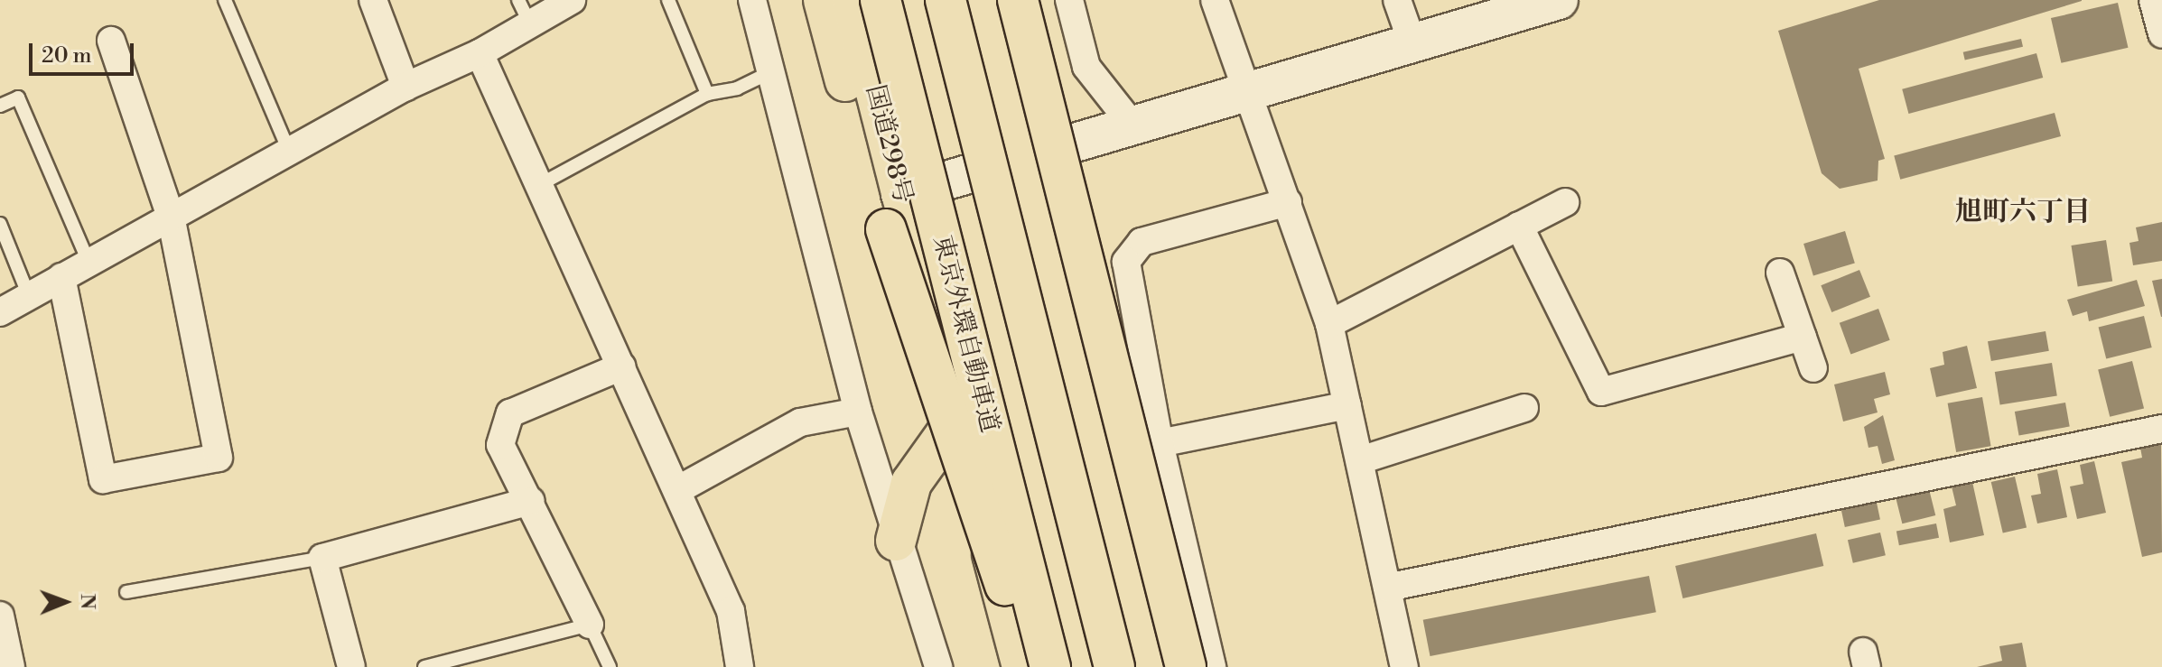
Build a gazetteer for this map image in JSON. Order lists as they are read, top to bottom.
{
  "streets": {
    "highway": ["国道298号", "東京外環自動車道"]
  },
  "districts": ["旭町六丁目"],
  "scale_bar": "20 m",
  "north": "right"
}
